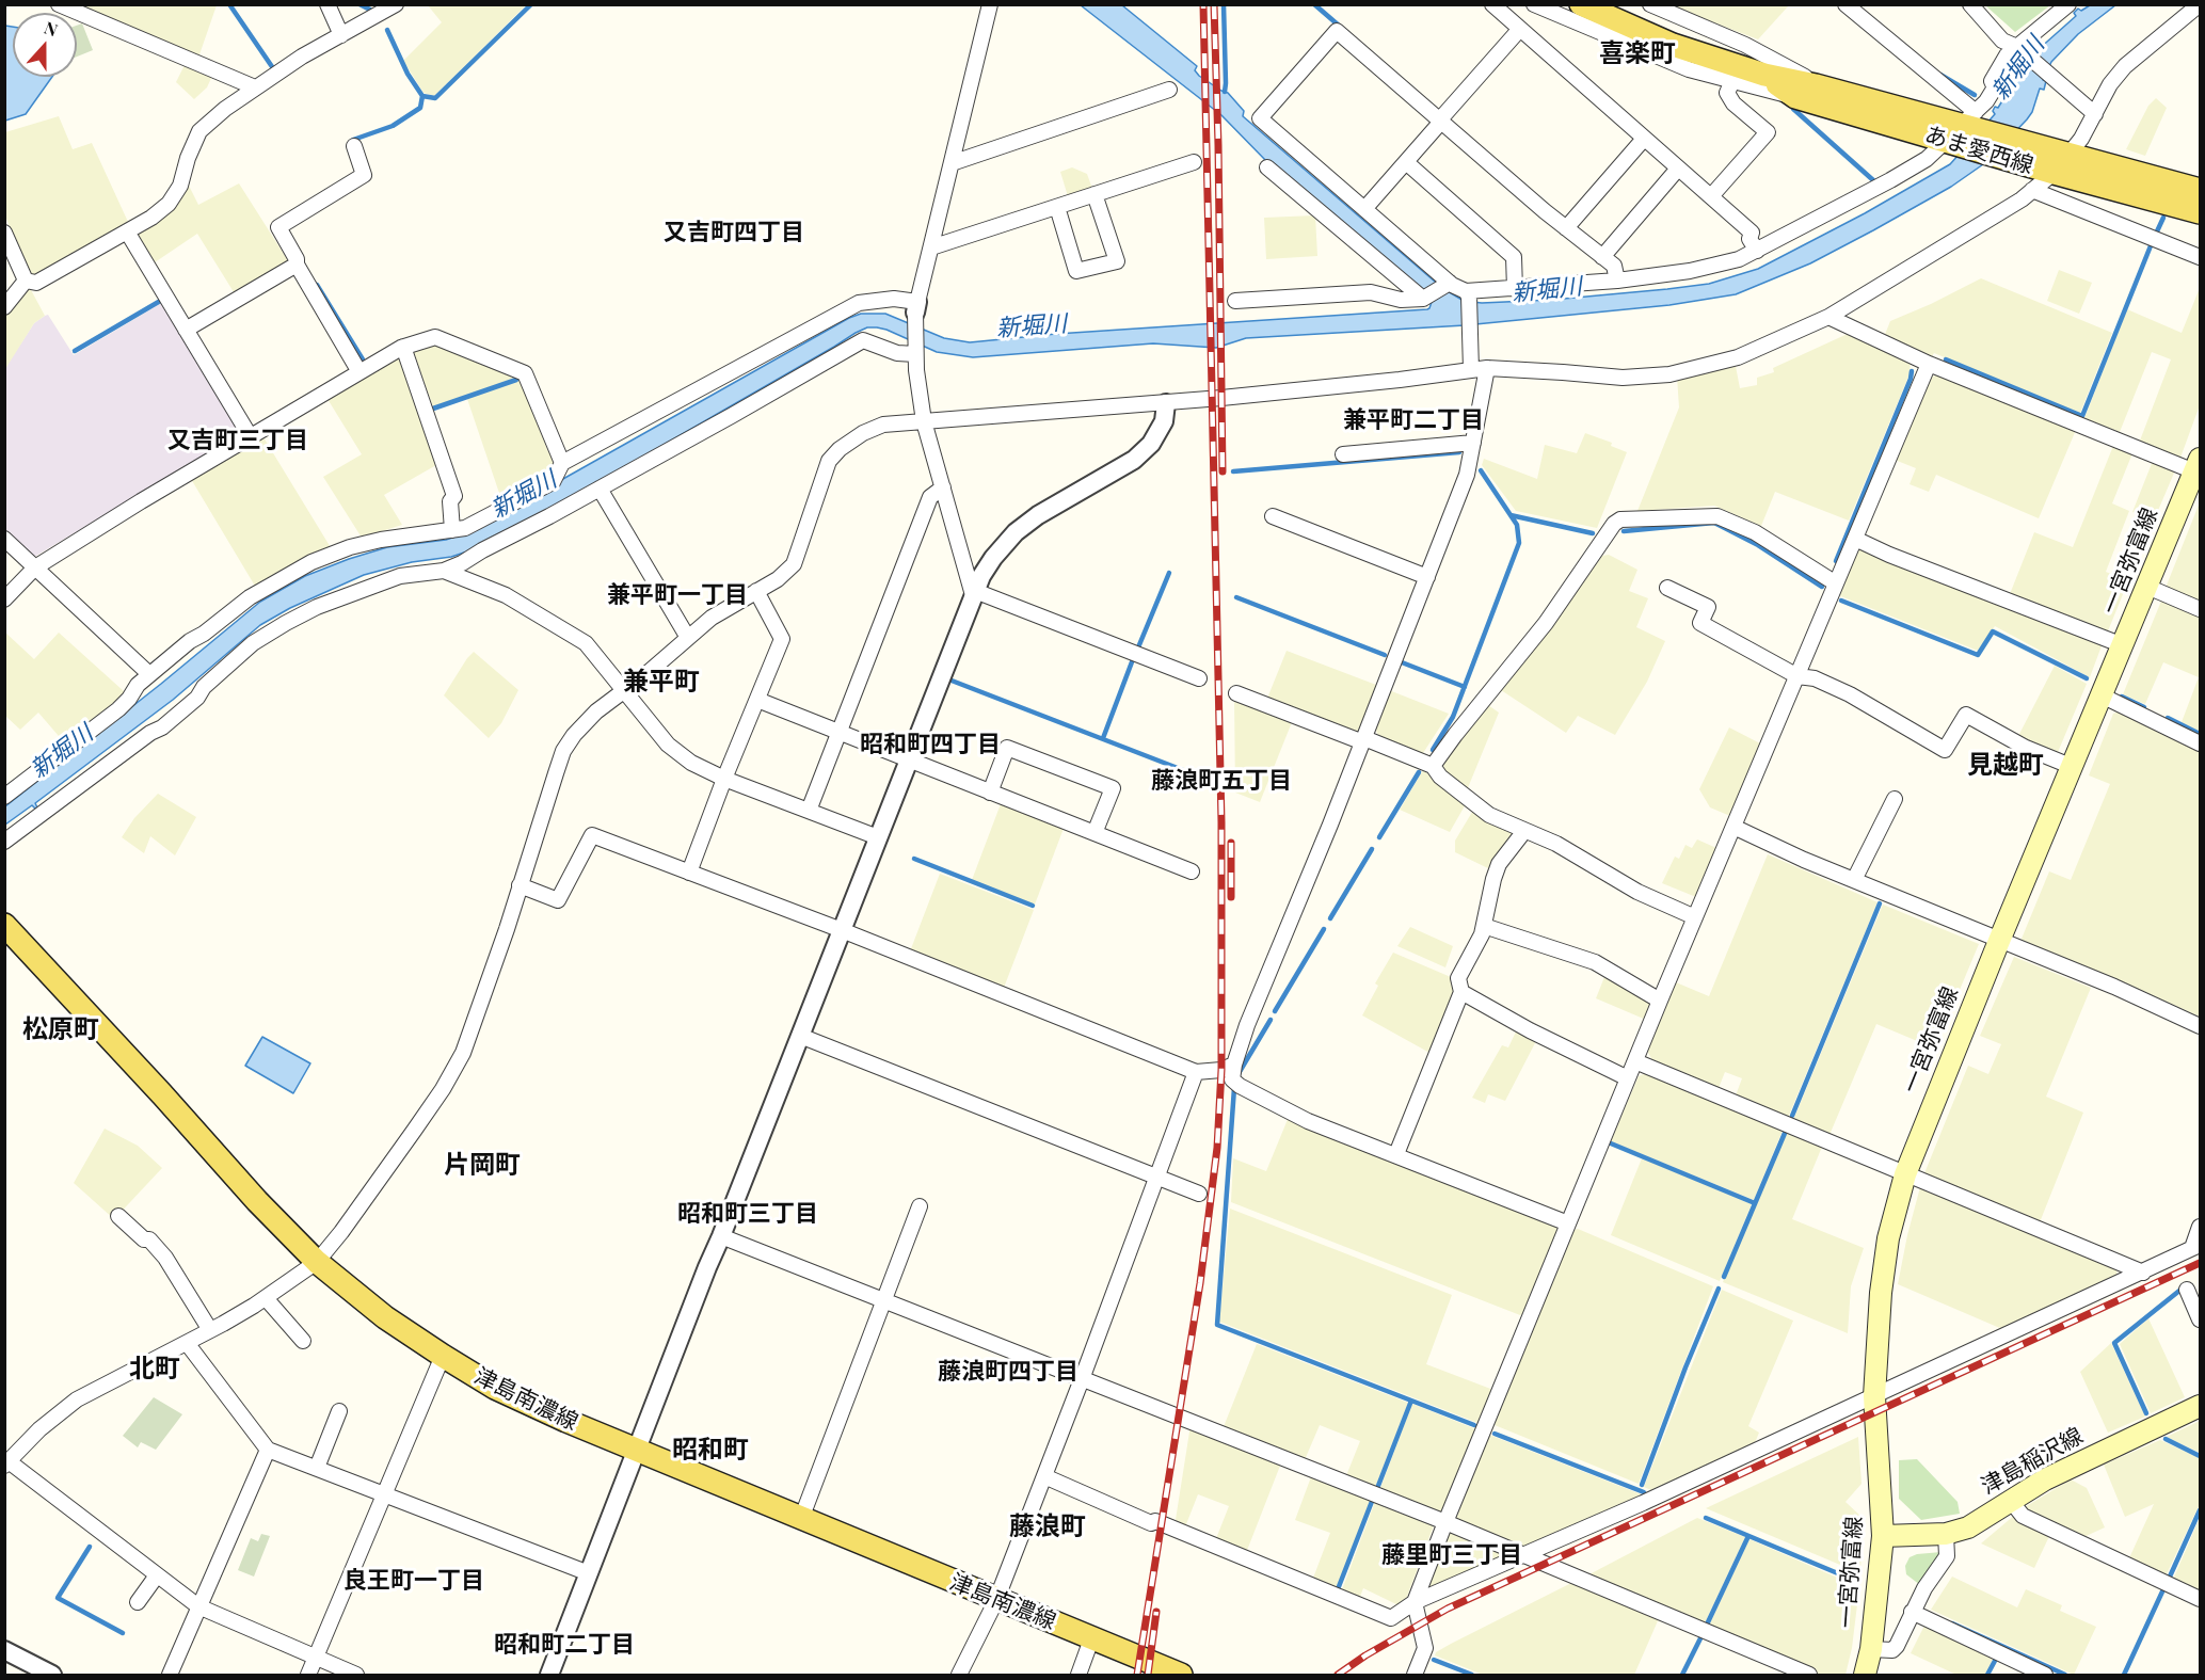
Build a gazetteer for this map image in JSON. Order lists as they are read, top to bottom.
{
  "streets": {
    "main road": [
      "あま愛西線",
      "一宮弥富線",
      "津島南濃線",
      "津島稲沢線"
    ]
  },
  "crossings": [
    ["一宮弥富線", "津島稲沢線"]
  ],
  "districts": [
    "喜楽町",
    "又吉町四丁目",
    "兼平町二丁目",
    "又吉町三丁目",
    "兼平町一丁目",
    "兼平町",
    "昭和町四丁目",
    "見越町",
    "藤浪町五丁目",
    "松原町",
    "片岡町",
    "昭和町三丁目",
    "北町",
    "藤浪町四丁目",
    "昭和町",
    "藤浪町",
    "藤里町三丁目",
    "良王町一丁目",
    "昭和町二丁目"
  ],
  "water": ["新堀川"],
  "north": "top"
}
